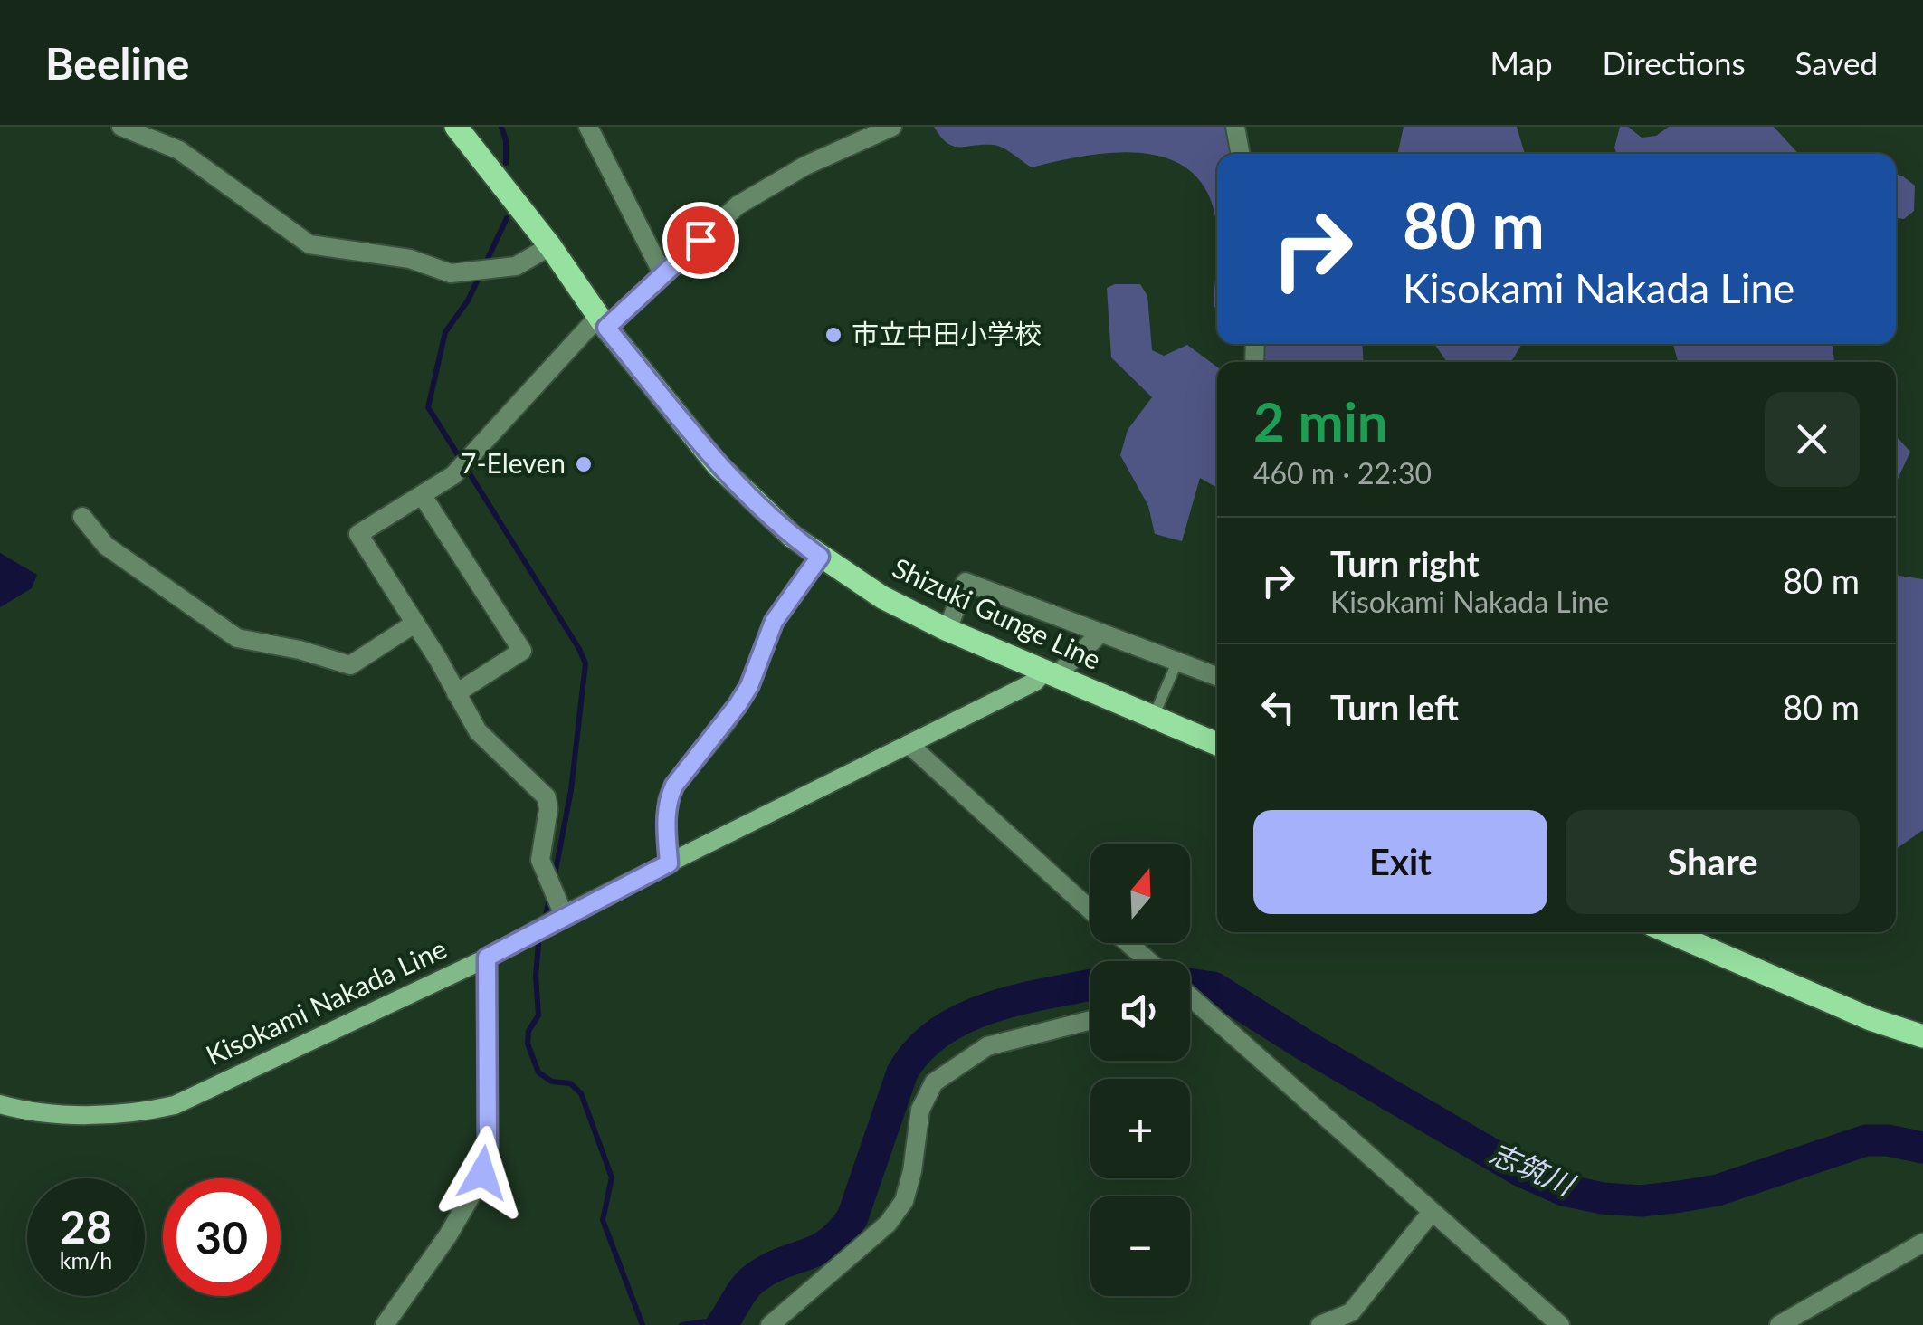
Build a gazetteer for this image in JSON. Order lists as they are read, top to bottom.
{
  "streets": {
    "main road": ["Shizuki Gunge Line", "Kisokami Nakada Line"]
  },
  "crossings": [
    ["Shizuki Gunge Line", "Kisokami Nakada Line"]
  ],
  "water": ["志筑川"],
  "places": ["市立中田小学校", "7-Eleven"],
  "north": "top",
  "page": {
    "header": "Beeline",
    "nav": ["Map", "Directions", "Saved"],
    "turn": ["80 m", "Kisokami Nakada Line"],
    "heading": ["2 min", "460 m · 22:30"],
    "list": [
      {
        "name": "Turn right",
        "note": "Kisokami Nakada Line",
        "value": "80 m"
      },
      {
        "name": "Turn left",
        "value": "80 m"
      }
    ],
    "buttons": ["Exit", "Share"],
    "map_buttons": ["+", "−"],
    "speed": "28 km/h",
    "limit": "30"
  }
}
